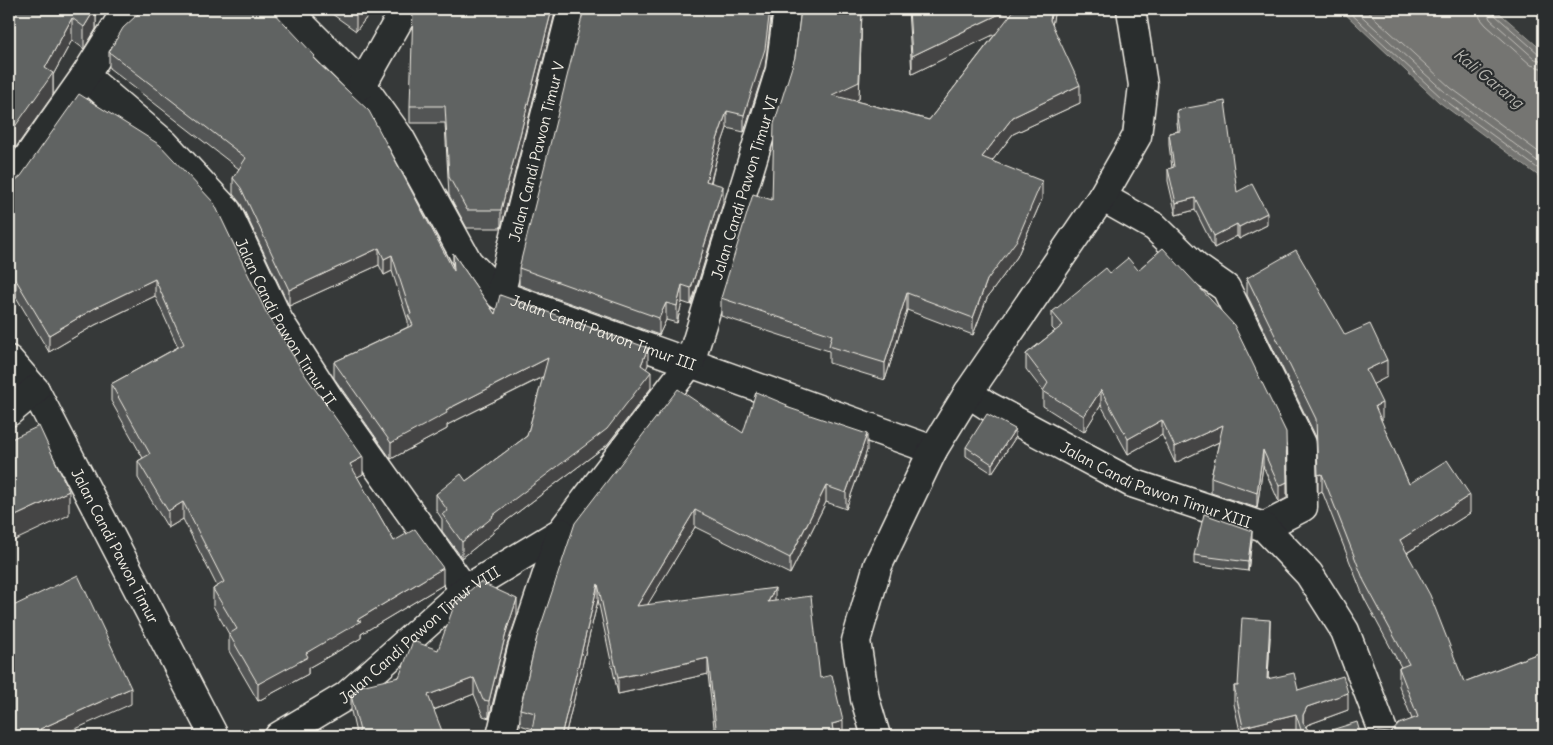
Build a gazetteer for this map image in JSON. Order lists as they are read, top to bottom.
{
  "streets": {
    "street": [
      "Jalan Candi Pawon Timur V",
      "Jalan Candi Pawon Timur VI",
      "Jalan Candi Pawon Timur II",
      "Jalan Candi Pawon Timur III",
      "Jalan Candi Pawon Timur XIII",
      "Jalan Candi Pawon Timur",
      "Jalan Candi Pawon Timur VIII"
    ]
  },
  "crossings": [
    ["Jalan Candi Pawon Timur V", "Jalan Candi Pawon Timur III"],
    ["Jalan Candi Pawon Timur VI", "Jalan Candi Pawon Timur III"],
    ["Jalan Candi Pawon Timur VI", "Jalan Candi Pawon Timur VIII"],
    ["Jalan Candi Pawon Timur II", "Jalan Candi Pawon Timur VIII"],
    ["Jalan Candi Pawon Timur III", "Jalan Candi Pawon Timur VIII"]
  ],
  "water": ["Kali Garang"]
}
